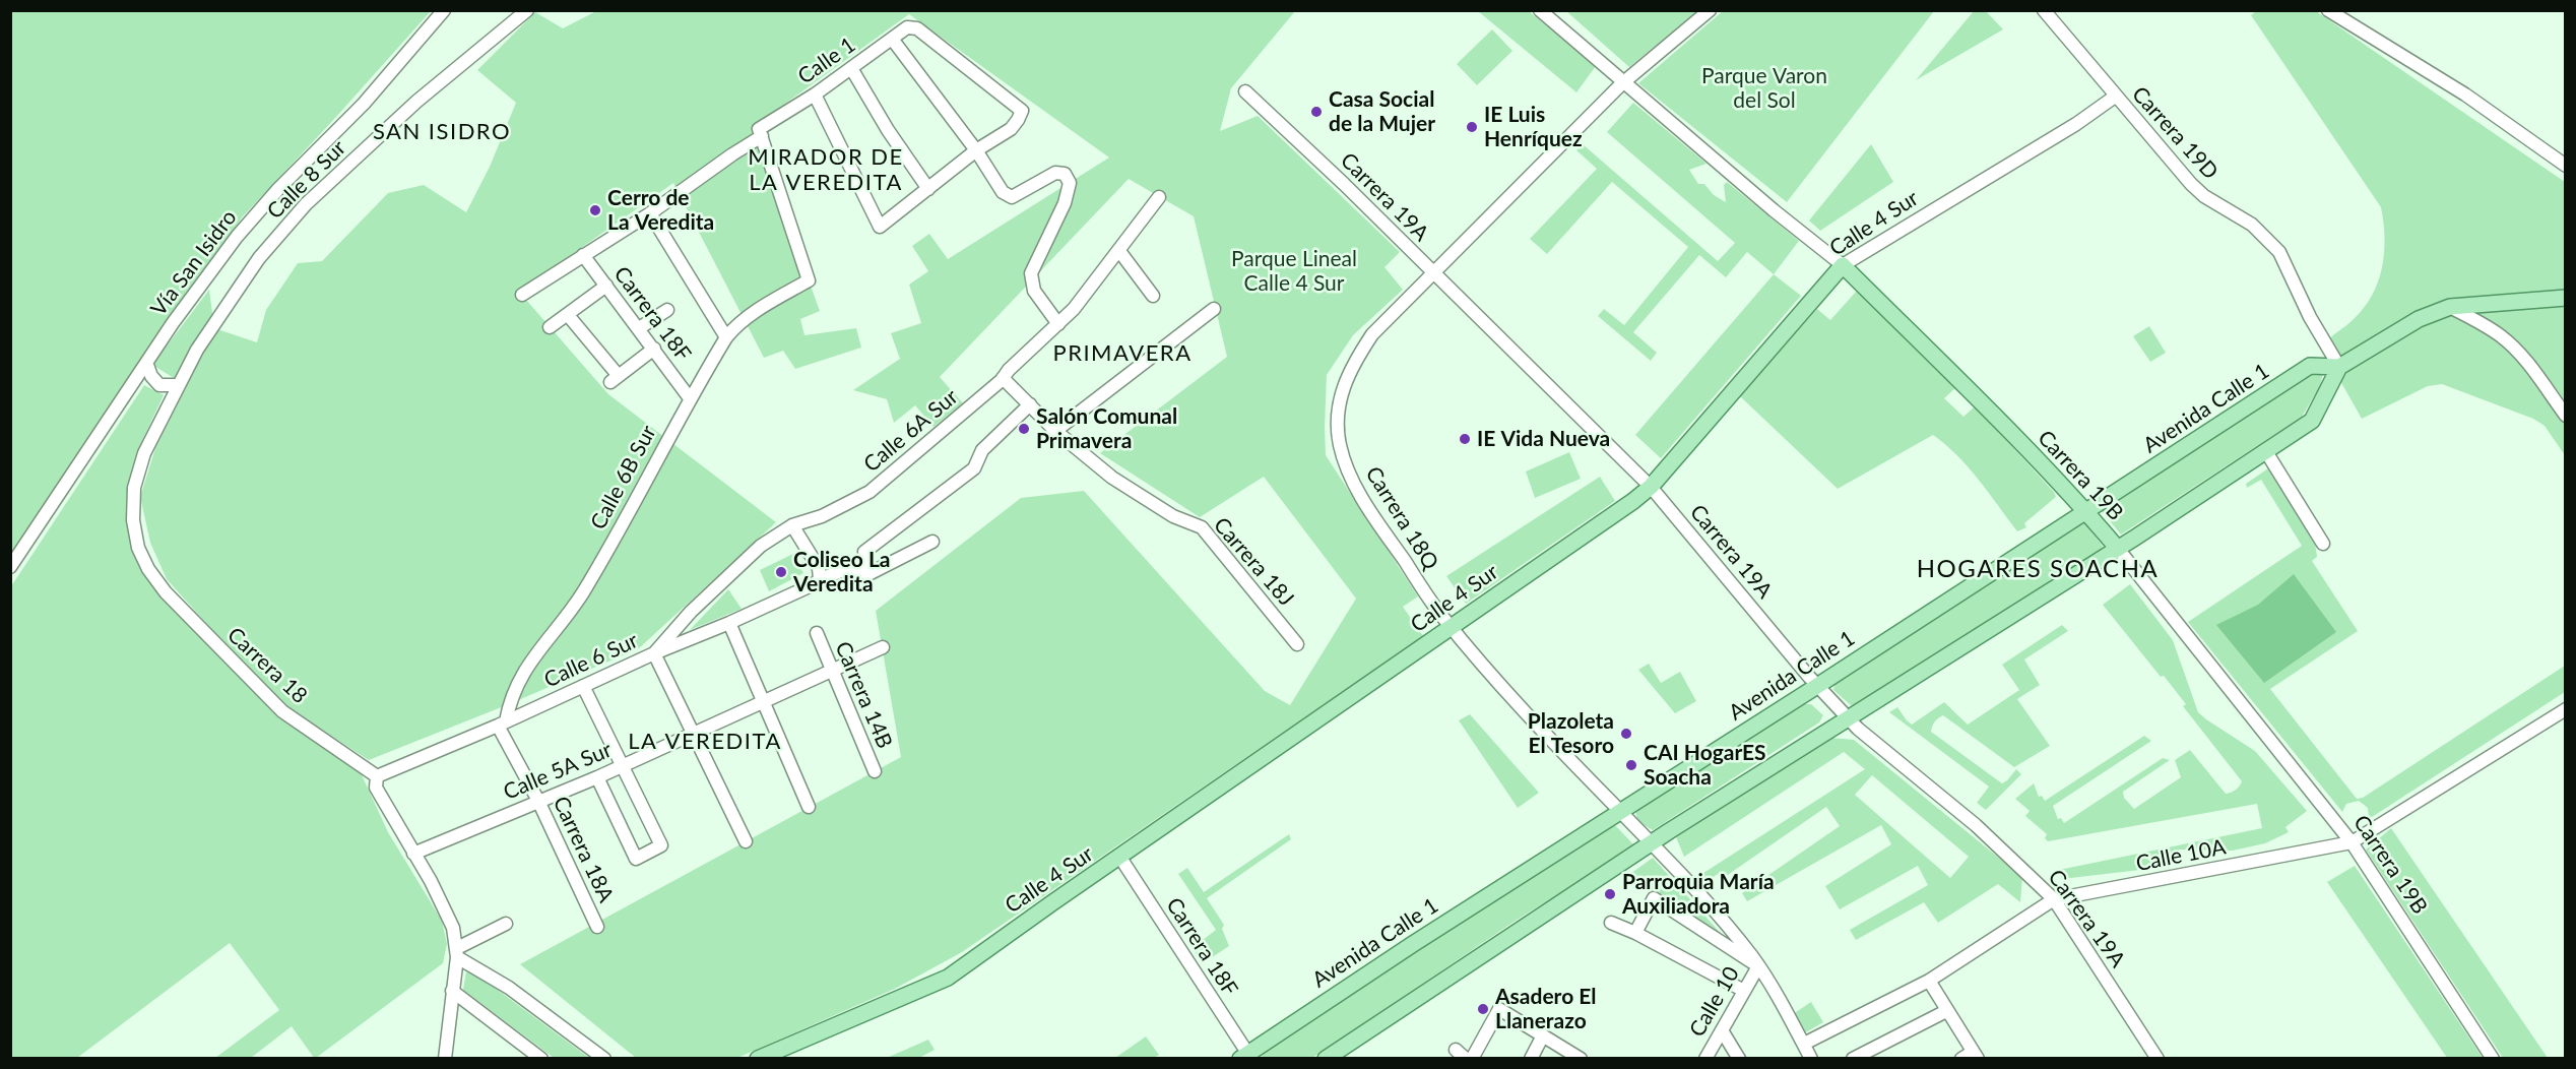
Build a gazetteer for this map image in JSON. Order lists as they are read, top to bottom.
{
  "streets": {
    "main road": ["Calle 4 Sur", "Avenida Calle 1", "Carrera 19B"],
    "street": [
      "Calle 1",
      "Carrera 19D",
      "Calle 8 Sur",
      "Carrera 19A",
      "Vía San Isidro",
      "Carrera 18F",
      "Calle 6A Sur",
      "Calle 6B Sur",
      "Carrera 18Q",
      "Carrera 18J",
      "Calle 6 Sur",
      "Carrera 18",
      "Carrera 14B",
      "Calle 5A Sur",
      "Carrera 18A",
      "Calle 10A",
      "Calle 10"
    ]
  },
  "crossings": [
    ["Calle 1", "Carrera 18F"],
    ["Calle 1", "Calle 6B Sur"],
    ["Carrera 19D", "Calle 4 Sur"],
    ["Carrera 19D", "Avenida Calle 1"],
    ["Calle 8 Sur", "Carrera 18"],
    ["Carrera 19A", "Calle 4 Sur"],
    ["Carrera 19A", "Avenida Calle 1"],
    ["Carrera 19A", "Carrera 18Q"],
    ["Carrera 19A", "Calle 10A"],
    ["Calle 4 Sur", "Carrera 18F"],
    ["Calle 4 Sur", "Carrera 19B"],
    ["Calle 4 Sur", "Carrera 18Q"],
    ["Carrera 18F", "Avenida Calle 1"],
    ["Carrera 18F", "Calle 6B Sur"],
    ["Avenida Calle 1", "Carrera 19B"],
    ["Avenida Calle 1", "Carrera 18Q"],
    ["Calle 6A Sur", "Carrera 18J"],
    ["Calle 6A Sur", "Calle 6 Sur"],
    ["Carrera 19B", "Carrera 18Q"],
    ["Carrera 19B", "Calle 10A"],
    ["Calle 6B Sur", "Calle 6 Sur"],
    ["Calle 6B Sur", "Carrera 18A"],
    ["Carrera 18Q", "Calle 10A"],
    ["Carrera 18Q", "Calle 10"],
    ["Calle 6 Sur", "Carrera 18"],
    ["Calle 6 Sur", "Carrera 18A"],
    ["Carrera 14B", "Calle 5A Sur"],
    ["Calle 5A Sur", "Carrera 18A"]
  ],
  "districts": [
    "SAN ISIDRO",
    "MIRADOR DE LA VEREDITA",
    "PRIMAVERA",
    "HOGARES SOACHA",
    "LA VEREDITA"
  ],
  "parks": ["Parque Varon del Sol", "Parque Lineal Calle 4 Sur"],
  "places": [
    "Casa Social de la Mujer",
    "IE Luis Henríquez",
    "Cerro de La Veredita",
    "Salón Comunal Primavera",
    "IE Vida Nueva",
    "Coliseo La Veredita",
    "Plazoleta El Tesoro",
    "CAI HogarES Soacha",
    "Parroquia María Auxiliadora",
    "Asadero El Llanerazo"
  ]
}
